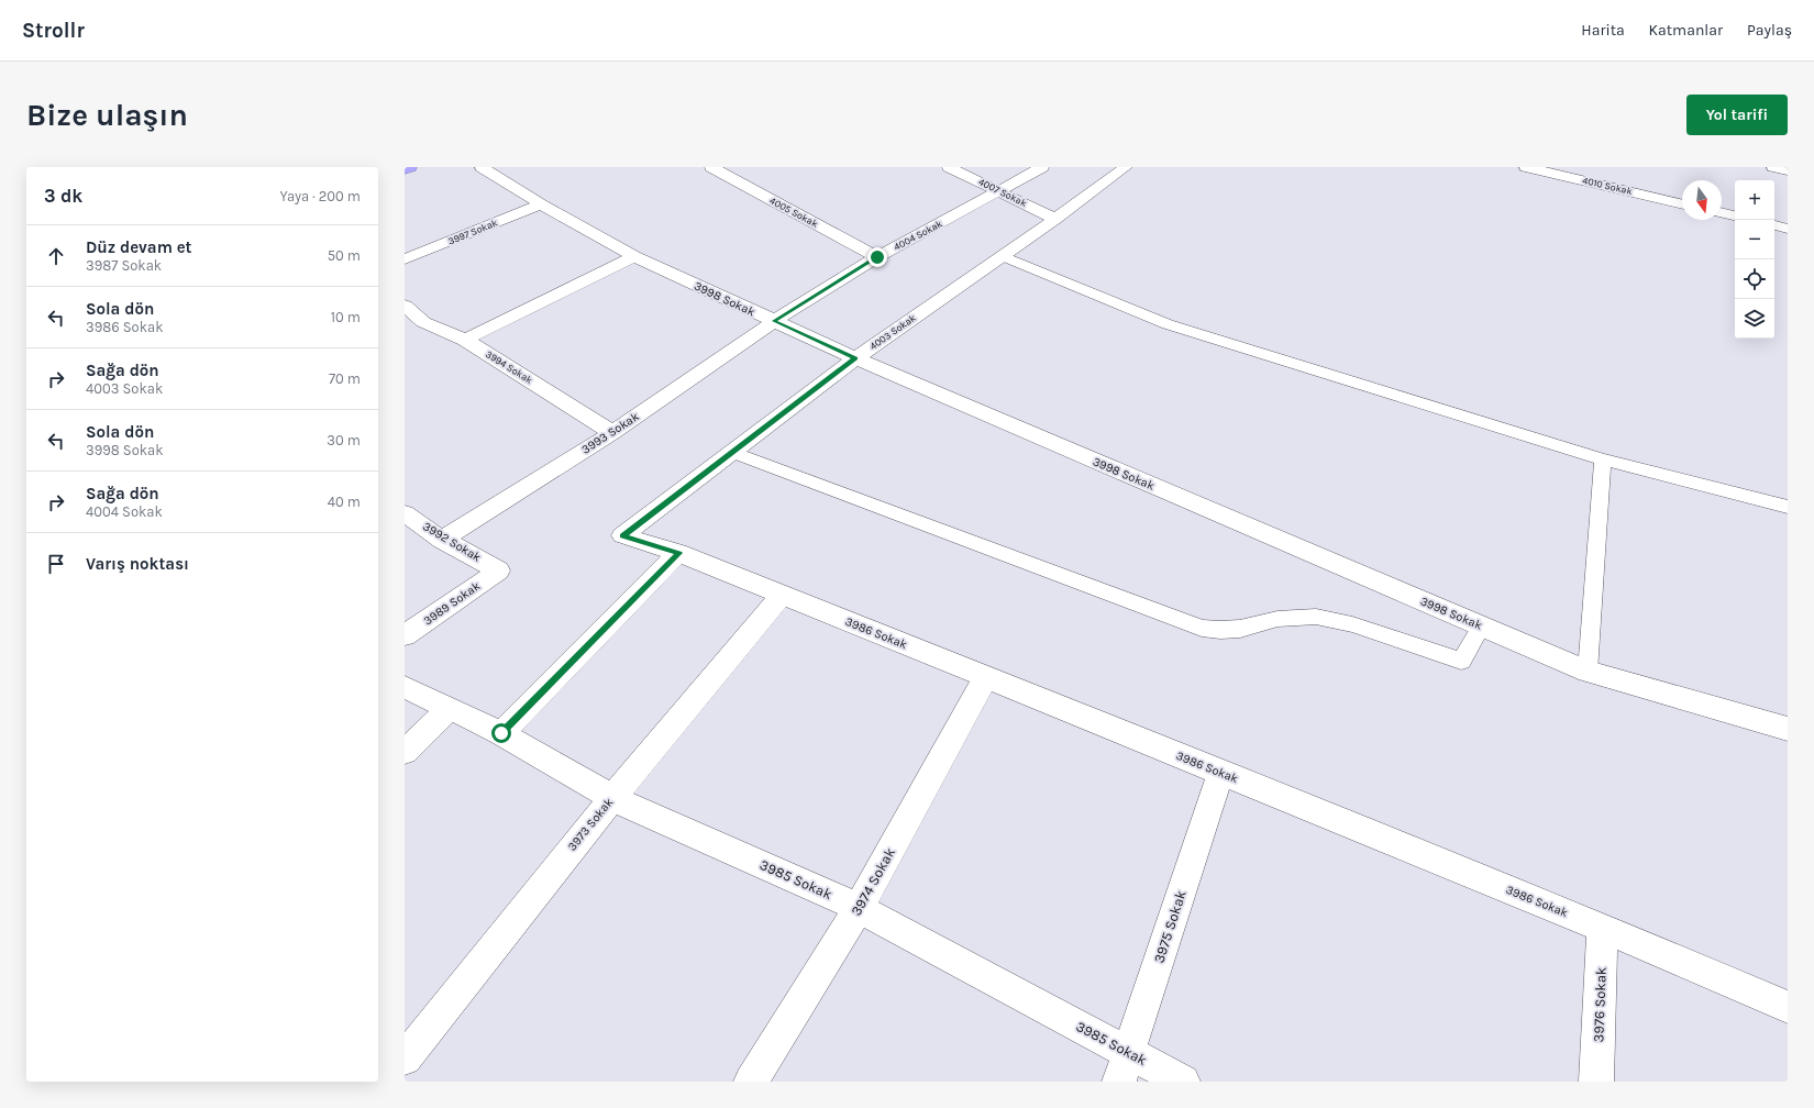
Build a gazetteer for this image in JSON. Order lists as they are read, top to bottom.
{
  "streets": {
    "street": [
      "4010 Sokak",
      "4007 Sokak",
      "4005 Sokak",
      "3997 Sokak",
      "4004 Sokak",
      "3998 Sokak",
      "4003 Sokak",
      "3994 Sokak",
      "3993 Sokak",
      "3992 Sokak",
      "3989 Sokak",
      "3986 Sokak",
      "3973 Sokak",
      "3985 Sokak",
      "3974 Sokak",
      "3975 Sokak",
      "3976 Sokak"
    ]
  },
  "crossings": [
    ["4007 Sokak", "4004 Sokak"],
    ["4007 Sokak", "4003 Sokak"],
    ["4005 Sokak", "4004 Sokak"],
    ["3997 Sokak", "3998 Sokak"],
    ["4004 Sokak", "3998 Sokak"],
    ["4004 Sokak", "3993 Sokak"],
    ["3998 Sokak", "4003 Sokak"],
    ["3998 Sokak", "3993 Sokak"],
    ["4003 Sokak", "3986 Sokak"],
    ["3994 Sokak", "3993 Sokak"],
    ["3993 Sokak", "3992 Sokak"],
    ["3992 Sokak", "3989 Sokak"],
    ["3986 Sokak", "3973 Sokak"],
    ["3986 Sokak", "3974 Sokak"],
    ["3986 Sokak", "3975 Sokak"],
    ["3986 Sokak", "3976 Sokak"],
    ["3973 Sokak", "3985 Sokak"],
    ["3985 Sokak", "3974 Sokak"],
    ["3985 Sokak", "3975 Sokak"]
  ],
  "north": "bottom",
  "page": {
    "header": "Strollr",
    "nav": ["Harita", "Katmanlar", "Paylaş"],
    "buttons": "Yol tarifi",
    "title": "Bize ulaşın",
    "heading": ["3 dk", "Yaya · 200 m"],
    "map_buttons": ["+", "−"],
    "list": [
      ["Düz devam et", "3987 Sokak", "50 m"],
      ["Sola dön", "3986 Sokak", "10 m"],
      ["Sağa dön", "4003 Sokak", "70 m"],
      ["Sola dön", "3998 Sokak", "30 m"],
      ["Sağa dön", "4004 Sokak", "40 m"],
      "Varış noktası"
    ]
  }
}
